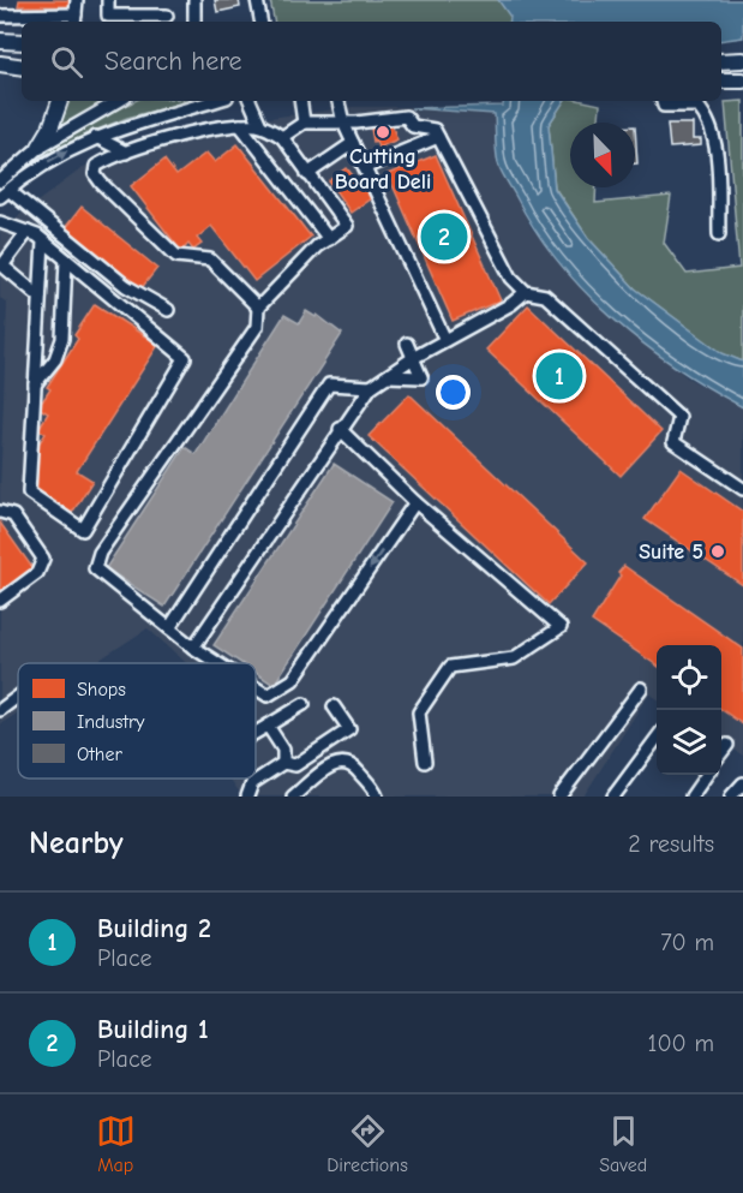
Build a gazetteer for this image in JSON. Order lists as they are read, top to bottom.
{
  "places": ["Cutting Board Deli", "Suite 5"],
  "legend": ["Shops", "Industry", "Other"],
  "north": "bottom right",
  "page": {
    "search": "Search here",
    "pins": ["2", "1"],
    "heading": ["Nearby", "2 results"],
    "list": [
      {
        "mark": "1",
        "name": "Building 2",
        "note": "Place",
        "value": "70 m"
      },
      {
        "mark": "2",
        "name": "Building 1",
        "note": "Place",
        "value": "100 m"
      }
    ],
    "nav": ["Map", "Directions", "Saved"]
  }
}
